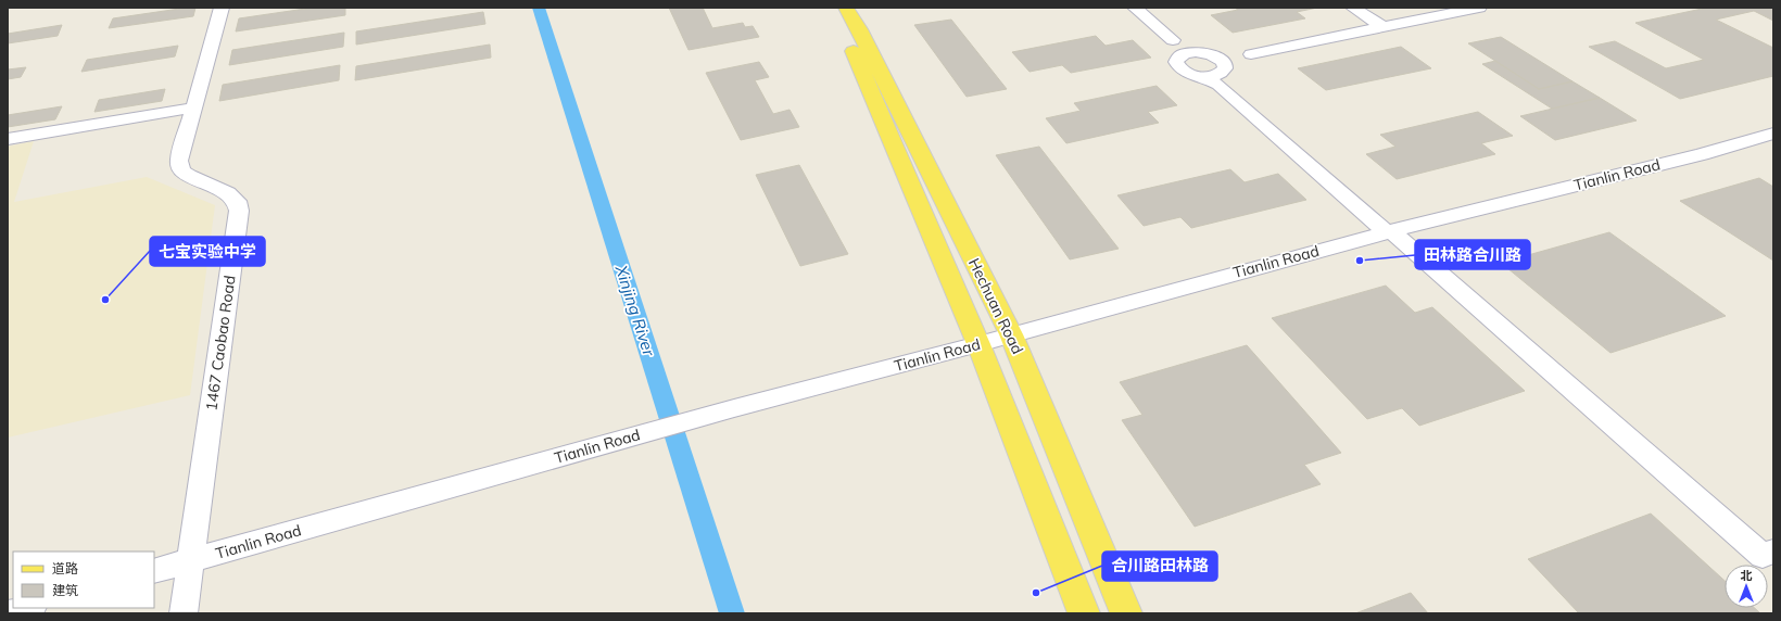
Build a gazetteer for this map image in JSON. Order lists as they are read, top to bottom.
{
  "streets": {
    "main road": ["Hechuan Road"],
    "street": ["Tianlin Road", "1467 Caobao Road"]
  },
  "crossings": [
    ["Tianlin Road", "Hechuan Road"],
    ["Tianlin Road", "1467 Caobao Road"]
  ],
  "water": ["Xinjing River"],
  "places": ["田林路合川路", "七宝实验中学", "合川路田林路"],
  "legend": ["道路", "建筑"],
  "north": "top"
}
